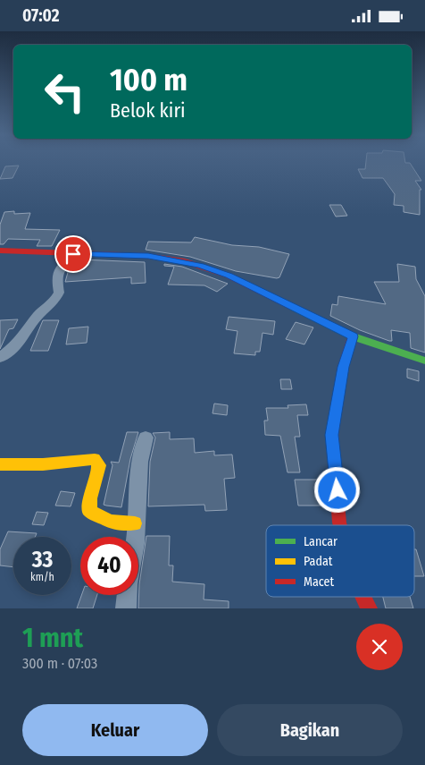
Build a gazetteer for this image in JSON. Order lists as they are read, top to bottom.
{
  "legend": ["Lancar", "Padat", "Macet"],
  "page": {
    "status": "07:02",
    "turn": ["100 m", "Belok kiri"],
    "speed": "33 km/h",
    "limit": "40",
    "heading": ["1 mnt", "300 m · 07:03"],
    "buttons": ["Keluar", "Bagikan"]
  }
}
